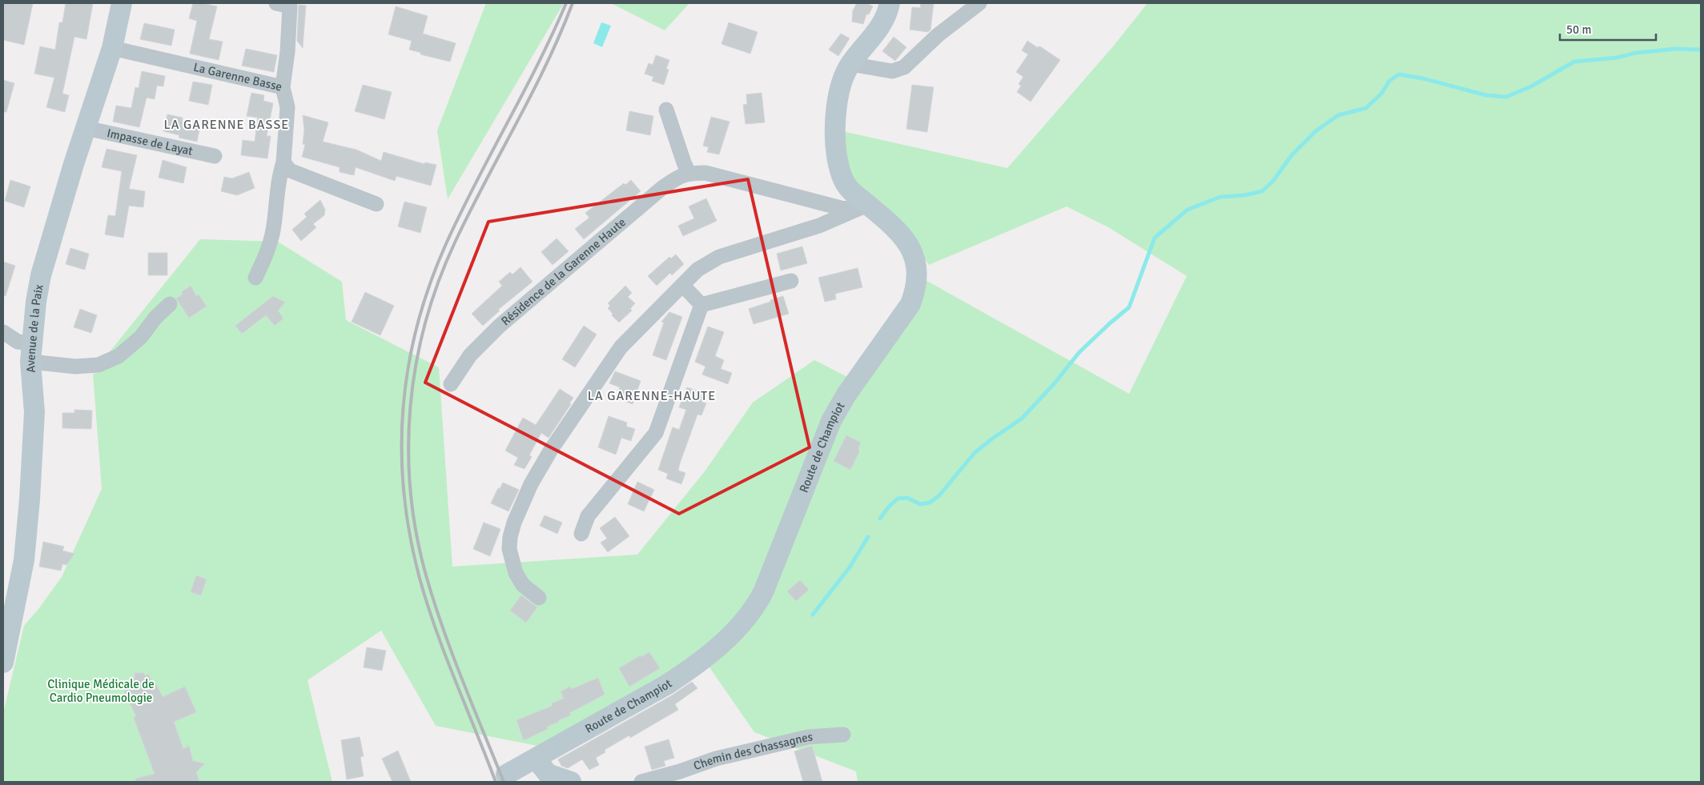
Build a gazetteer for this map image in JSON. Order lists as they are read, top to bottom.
{
  "streets": {
    "street": [
      "La Garenne Basse",
      "Impasse de Layat",
      "Résidence de la Garenne Haute",
      "Avenue de la Paix",
      "Route de Champiot",
      "Chemin des Chassagnes"
    ]
  },
  "crossings": [
    ["La Garenne Basse", "Avenue de la Paix"],
    ["Impasse de Layat", "Avenue de la Paix"],
    ["Résidence de la Garenne Haute", "Route de Champiot"]
  ],
  "districts": ["LA GARENNE BASSE", "LA GARENNE-HAUTE"],
  "parks": ["Clinique Médicale de Cardio Pneumologie"],
  "scale_bar": "50 m"
}
